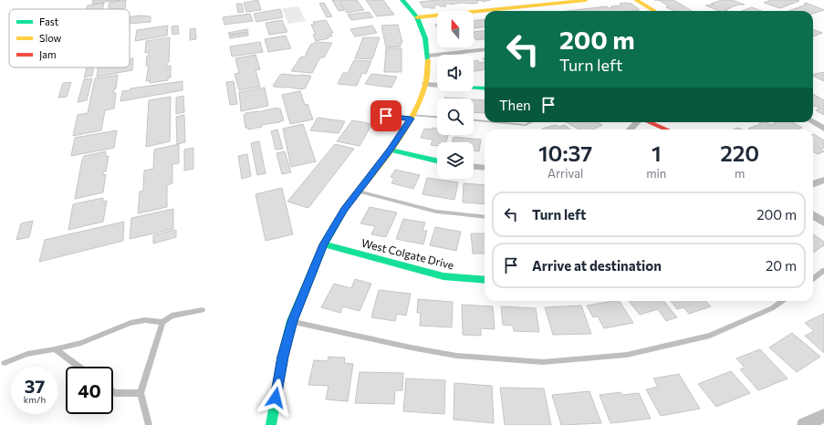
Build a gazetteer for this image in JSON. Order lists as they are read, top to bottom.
{
  "streets": {
    "street": ["West Colgate Drive"]
  },
  "legend": ["Fast", "Slow", "Jam"],
  "north": "top",
  "page": {
    "turn": ["200 m", "Turn left"],
    "then": "Then",
    "eta": [
      "10:37",
      "Arrival",
      "1",
      "min",
      "220",
      "m"
    ],
    "list": [
      {
        "name": "Turn left",
        "value": "200 m"
      },
      {
        "name": "Arrive at destination",
        "value": "20 m"
      }
    ],
    "speed": "37 km/h",
    "limit": "40"
  }
}
